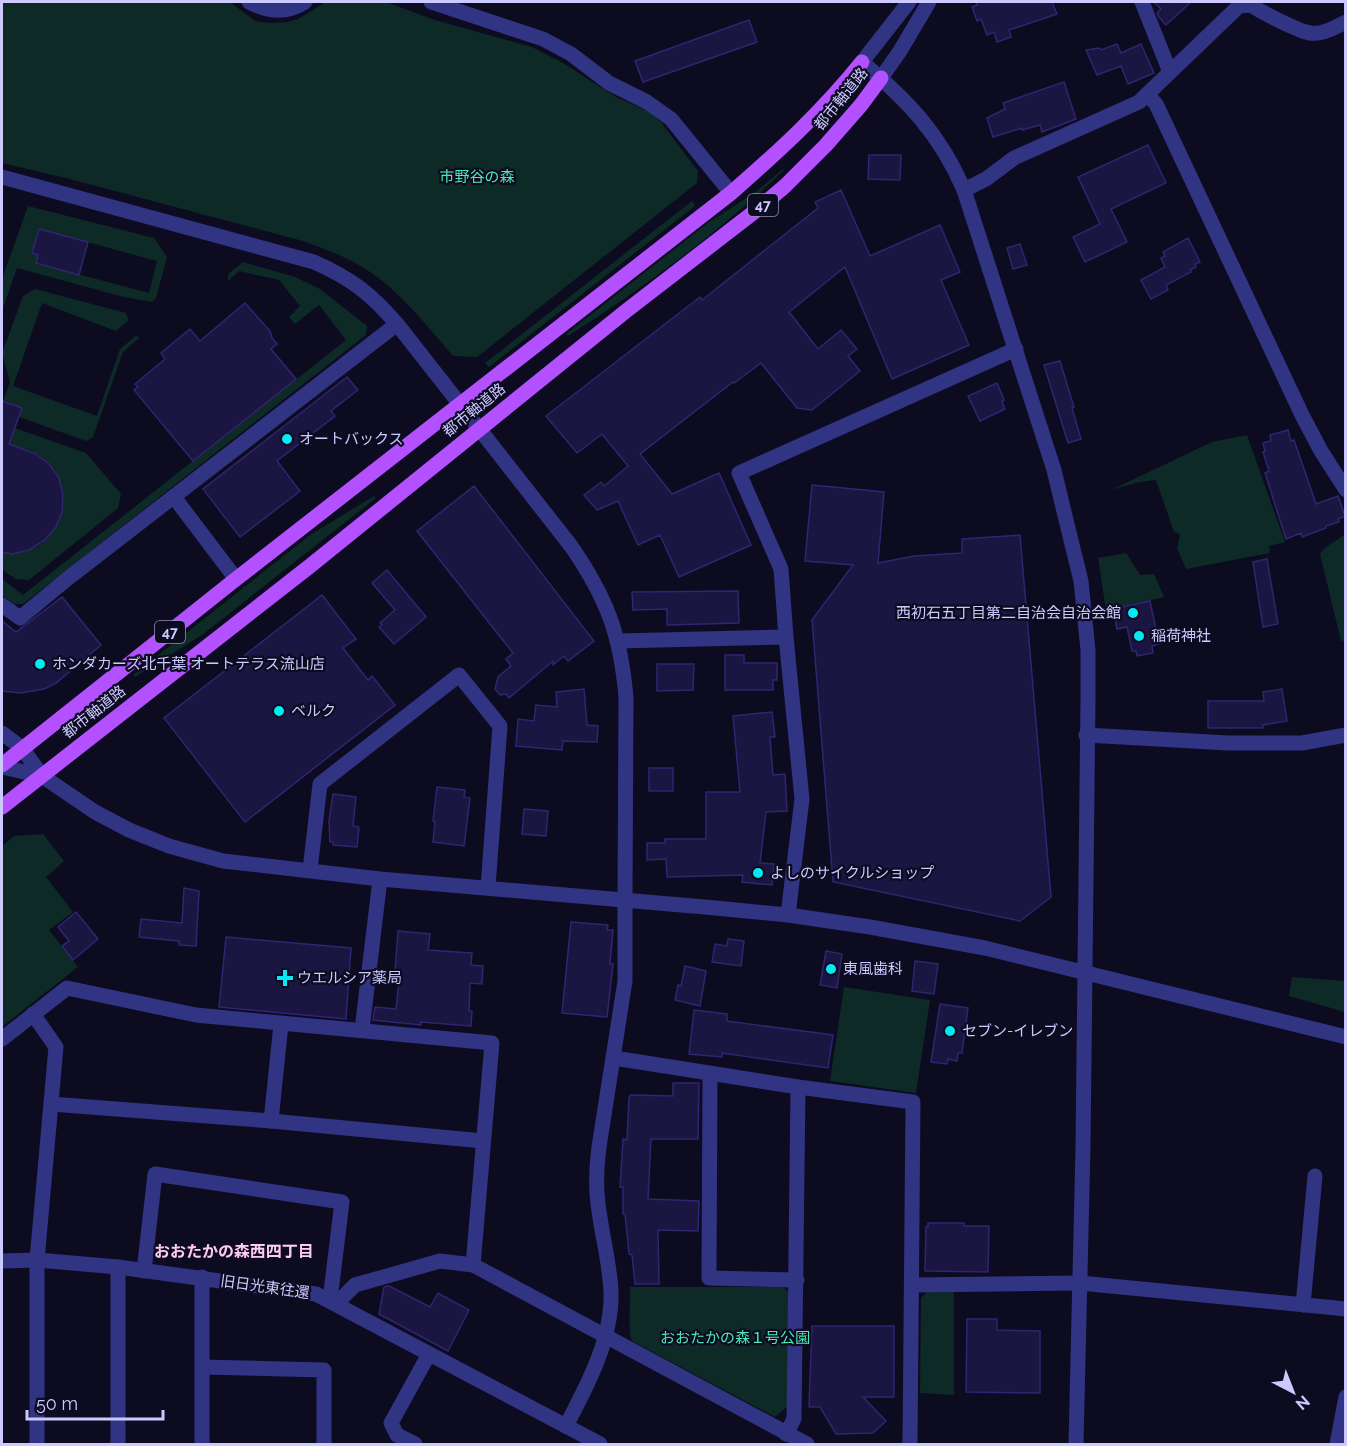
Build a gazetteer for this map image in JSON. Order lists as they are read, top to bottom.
{
  "streets": {
    "main road": ["都市軸道路", "47"],
    "street": ["旧日光東往還"]
  },
  "districts": ["おおたかの森西四丁目"],
  "parks": ["市野谷の森", "おおたかの森１号公園"],
  "places": {
    "other": [
      "オートバックス",
      "西初石五丁目第二自治会自治会館",
      "稲荷神社",
      "ホンダカーズ北千葉 オートテラス流山店",
      "ベルク",
      "よしのサイクルショップ",
      "東風歯科",
      "セブン-イレブン"
    ],
    "health": ["ウエルシア薬局"]
  },
  "scale_bar": "50 m",
  "north": "bottom right"
}
